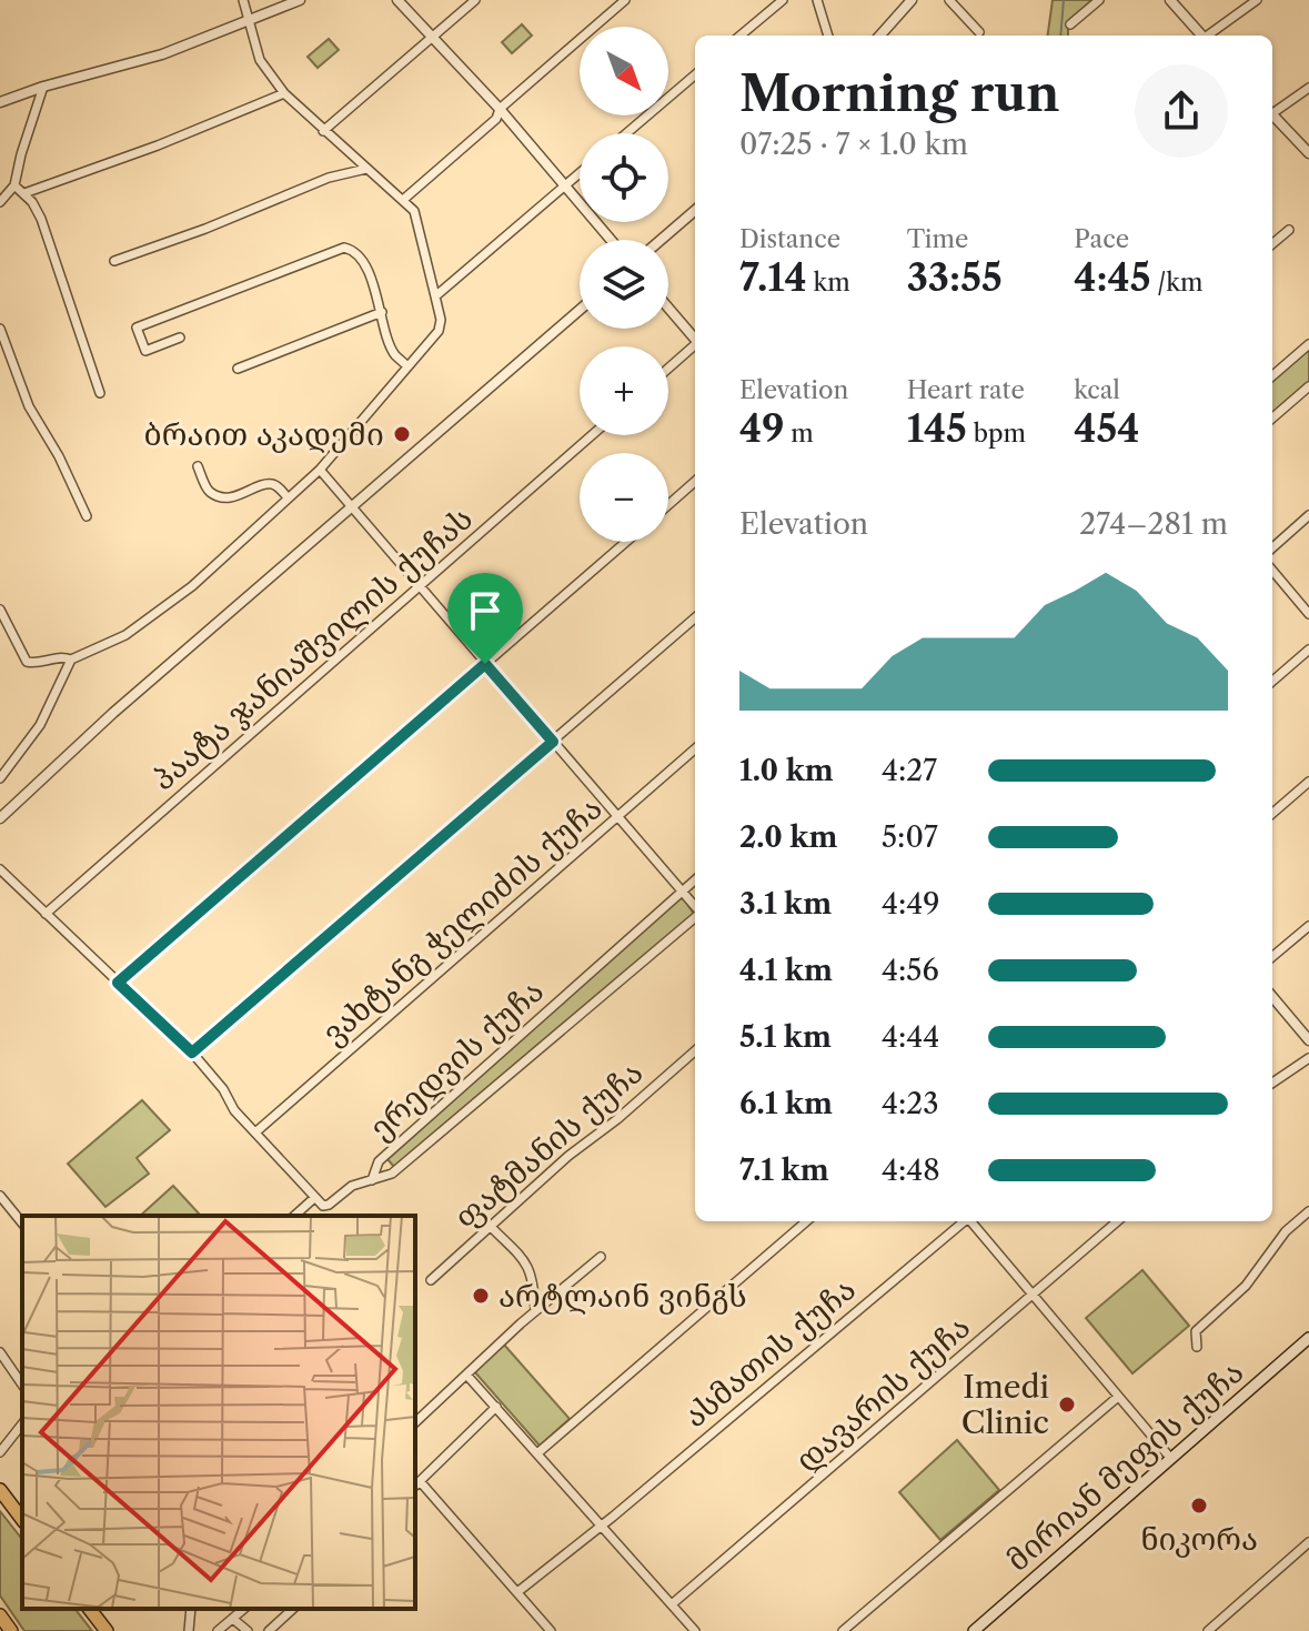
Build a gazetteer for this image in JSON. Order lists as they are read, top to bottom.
{
  "streets": {
    "main road": ["მირიან მეფის ქუჩა"],
    "street": [
      "პაატა ჯანიაშვილის ქუჩას",
      "ვახტანგ ჭელიძის ქუჩა",
      "ერედვის ქუჩა",
      "ფატმანის ქუჩა",
      "ასმათის ქუჩა",
      "დავარის ქუჩა"
    ]
  },
  "places": [
    "ბრაით აკადემი",
    "არტლაინ ვინგს",
    "Imedi Clinic",
    "ნიკორა"
  ],
  "north": "bottom right",
  "page": {
    "map_buttons": ["+", "−"],
    "heading": ["Morning run", "07:25 · 7 × 1.0 km"],
    "stats": [
      ["Distance", "7.14 km"],
      ["Time", "33:55"],
      ["Pace", "4:45 /km"],
      ["Elevation", "49 m"],
      ["Heart rate", "145 bpm"],
      ["kcal", "454"]
    ],
    "chart": ["Elevation", "274–281 m"],
    "list": [
      {
        "name": "1.0 km",
        "note": "4:27"
      },
      {
        "name": "2.0 km",
        "note": "5:07"
      },
      {
        "name": "3.1 km",
        "note": "4:49"
      },
      {
        "name": "4.1 km",
        "note": "4:56"
      },
      {
        "name": "5.1 km",
        "note": "4:44"
      },
      {
        "name": "6.1 km",
        "note": "4:23"
      },
      {
        "name": "7.1 km",
        "note": "4:48"
      }
    ]
  }
}
